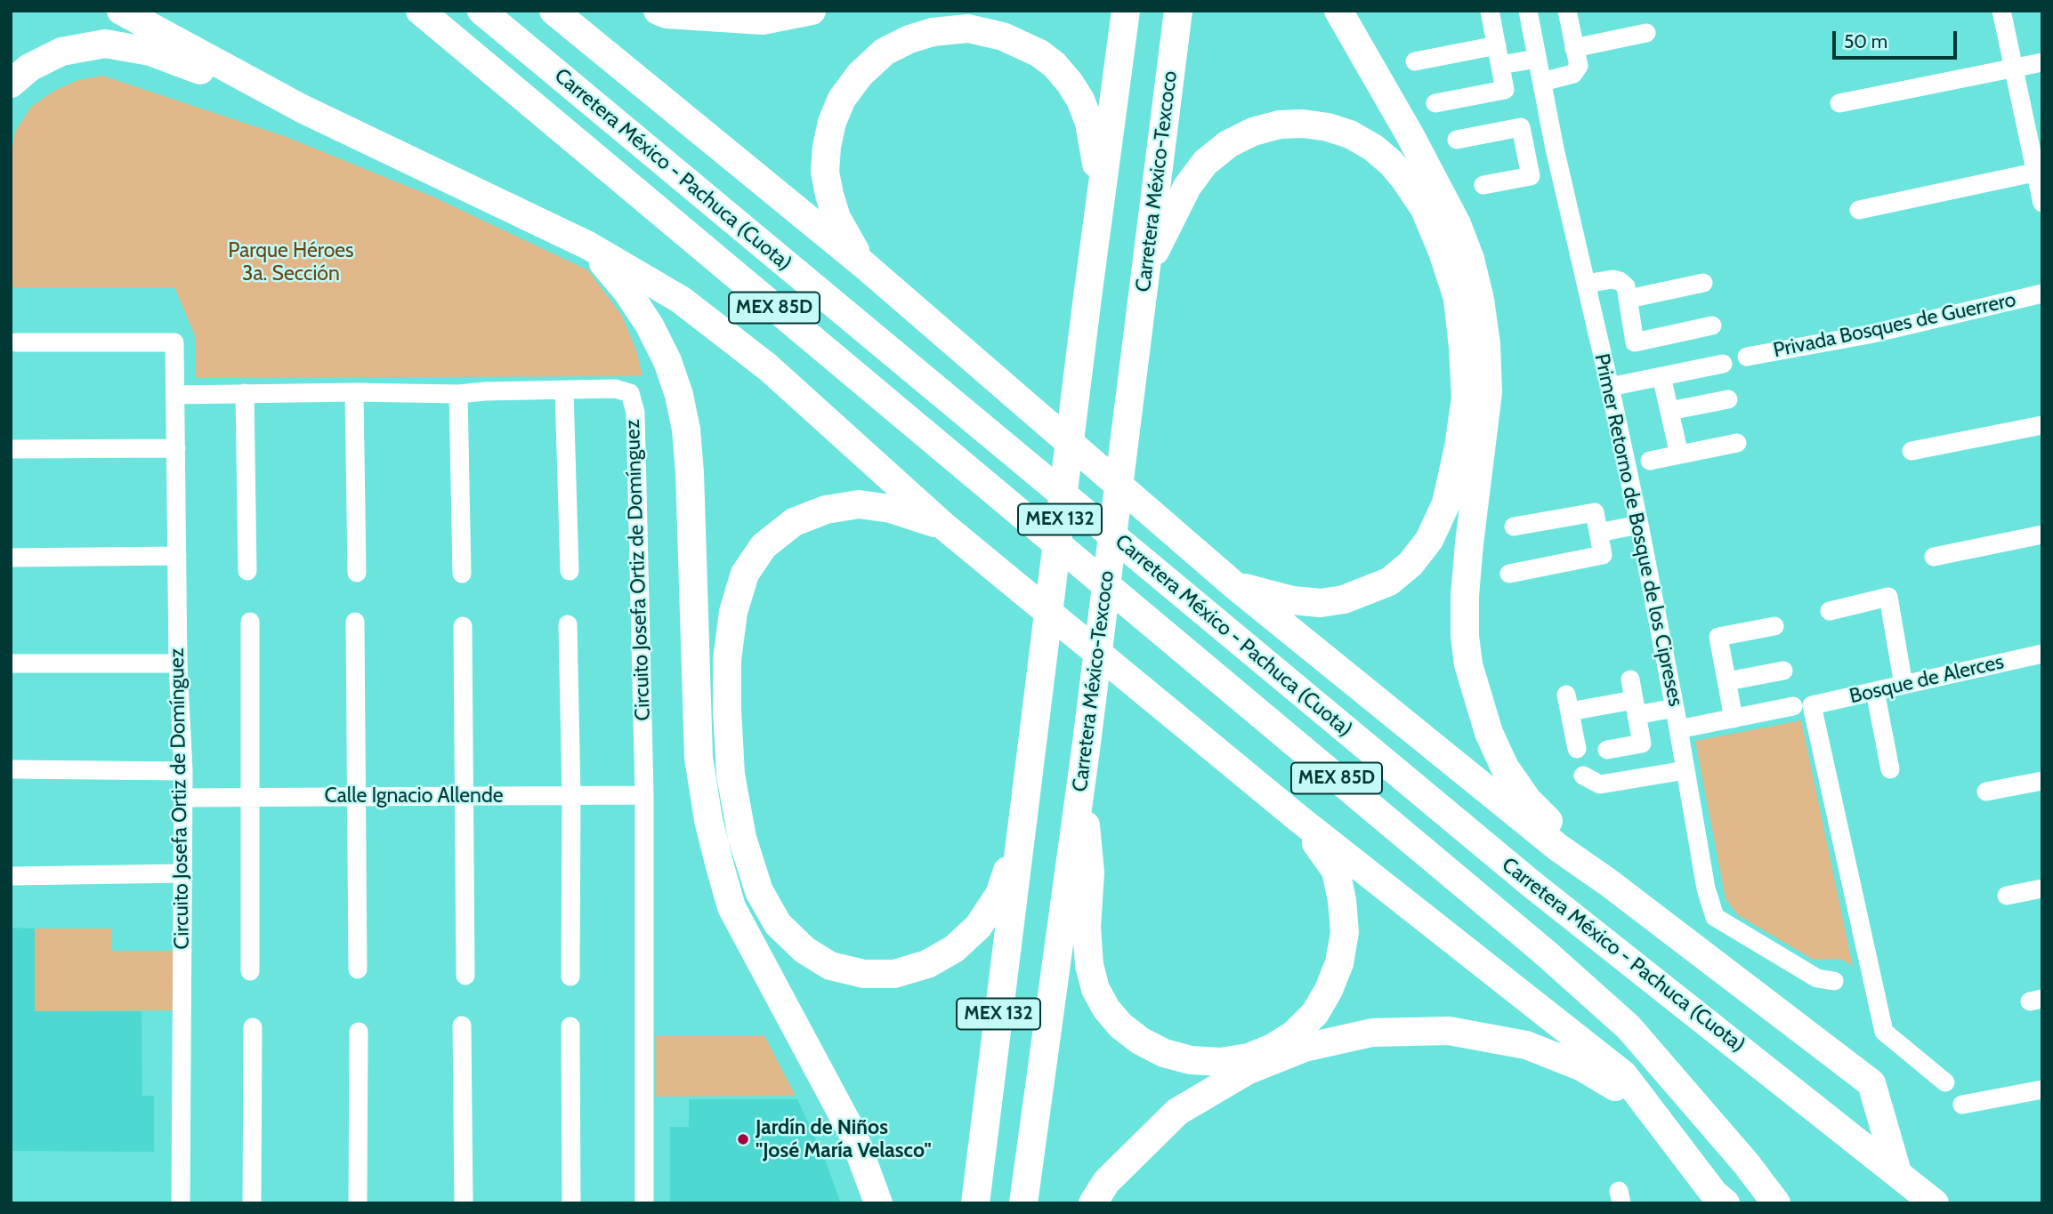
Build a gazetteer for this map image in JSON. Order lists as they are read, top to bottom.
{
  "streets": {
    "highway": [
      "Carretera México - Pachuca (Cuota)",
      "Carretera México-Texcoco",
      "MEX 85D",
      "MEX 132"
    ],
    "street": [
      "Privada Bosques de Guerrero",
      "Primer Retorno de Bosque de los Cipreses",
      "Circuito Josefa Ortiz de Domínguez",
      "Bosque de Alerces",
      "Calle Ignacio Allende"
    ]
  },
  "crossings": [
    ["Primer Retorno de Bosque de los Cipreses", "Bosque de Alerces"],
    ["Circuito Josefa Ortiz de Domínguez", "Calle Ignacio Allende"]
  ],
  "parks": ["Parque Héroes 3a. Sección"],
  "places": ["Jardín de Niños \"José María Velasco\""],
  "scale_bar": "50 m"
}
